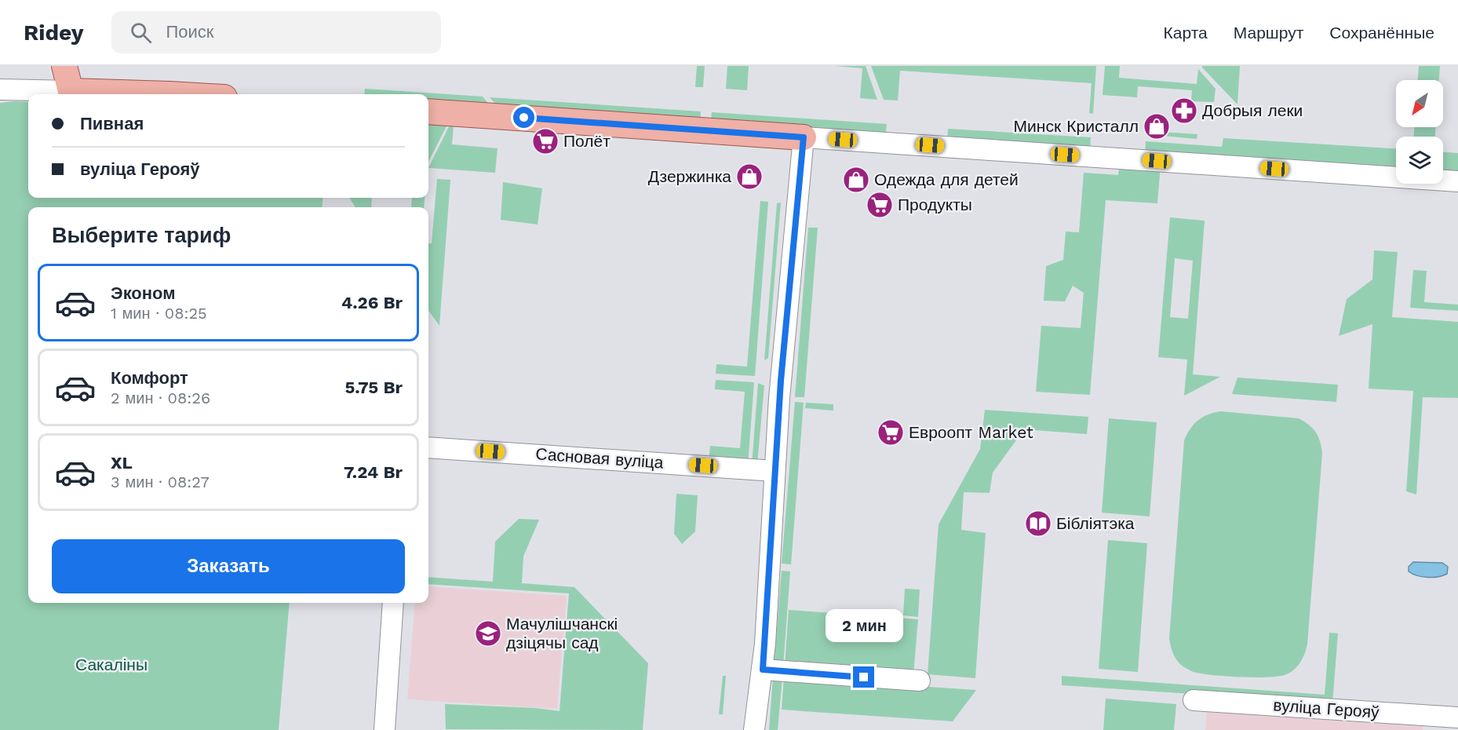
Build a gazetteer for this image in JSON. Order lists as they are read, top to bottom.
{
  "streets": {
    "street": ["Сасновая вуліца", "вуліца Герояў"]
  },
  "parks": ["Сакаліны"],
  "places": {
    "pharmacy": ["Добрыя леки"],
    "shop": ["Минск Кристалл", "Дзержинка", "Одежда для детей"],
    "supermarket": ["Полёт", "Продукты", "Евроопт Market"],
    "library": ["Бібліятэка"],
    "school or university": ["Мачулішчанскі дзіцячы сад"]
  },
  "north": "bottom left",
  "page": {
    "header": "Ridey",
    "search": "Поиск",
    "nav": ["Карта", "Маршрут", "Сохранённые"],
    "banner": ["Пивная", "вуліца Герояў"],
    "heading": "Выберите тариф",
    "list": [
      {
        "name": "Эконом",
        "note": "1 мин · 08:25",
        "value": "4.26 Br"
      },
      {
        "name": "Комфорт",
        "note": "2 мин · 08:26",
        "value": "5.75 Br"
      },
      {
        "name": "XL",
        "note": "3 мин · 08:27",
        "value": "7.24 Br"
      }
    ],
    "buttons": "Заказать",
    "bubble": "2 мин"
  }
}
